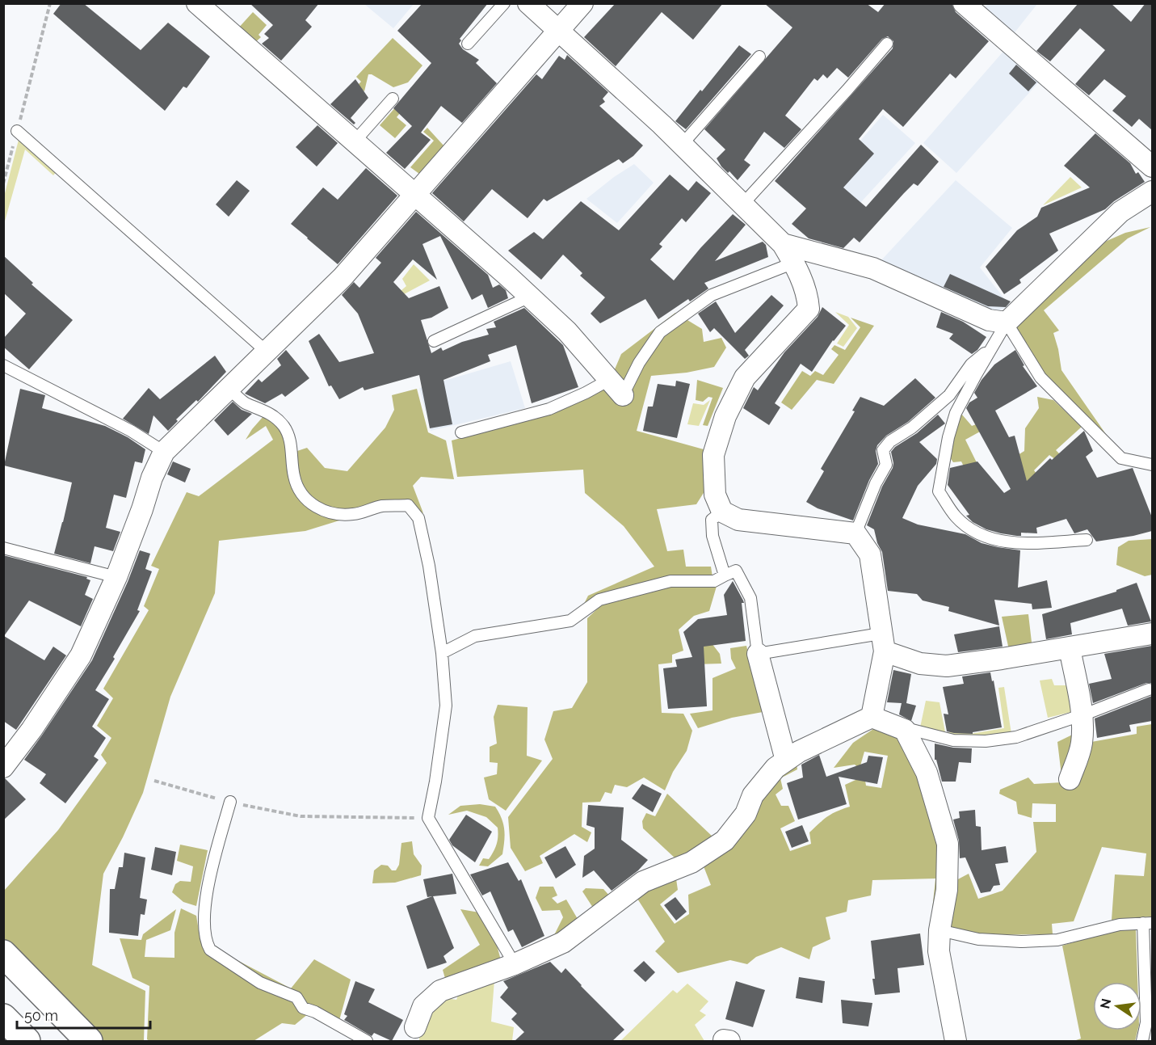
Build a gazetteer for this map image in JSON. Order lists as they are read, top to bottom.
{
  "scale_bar": "50 m",
  "north": "left"
}
